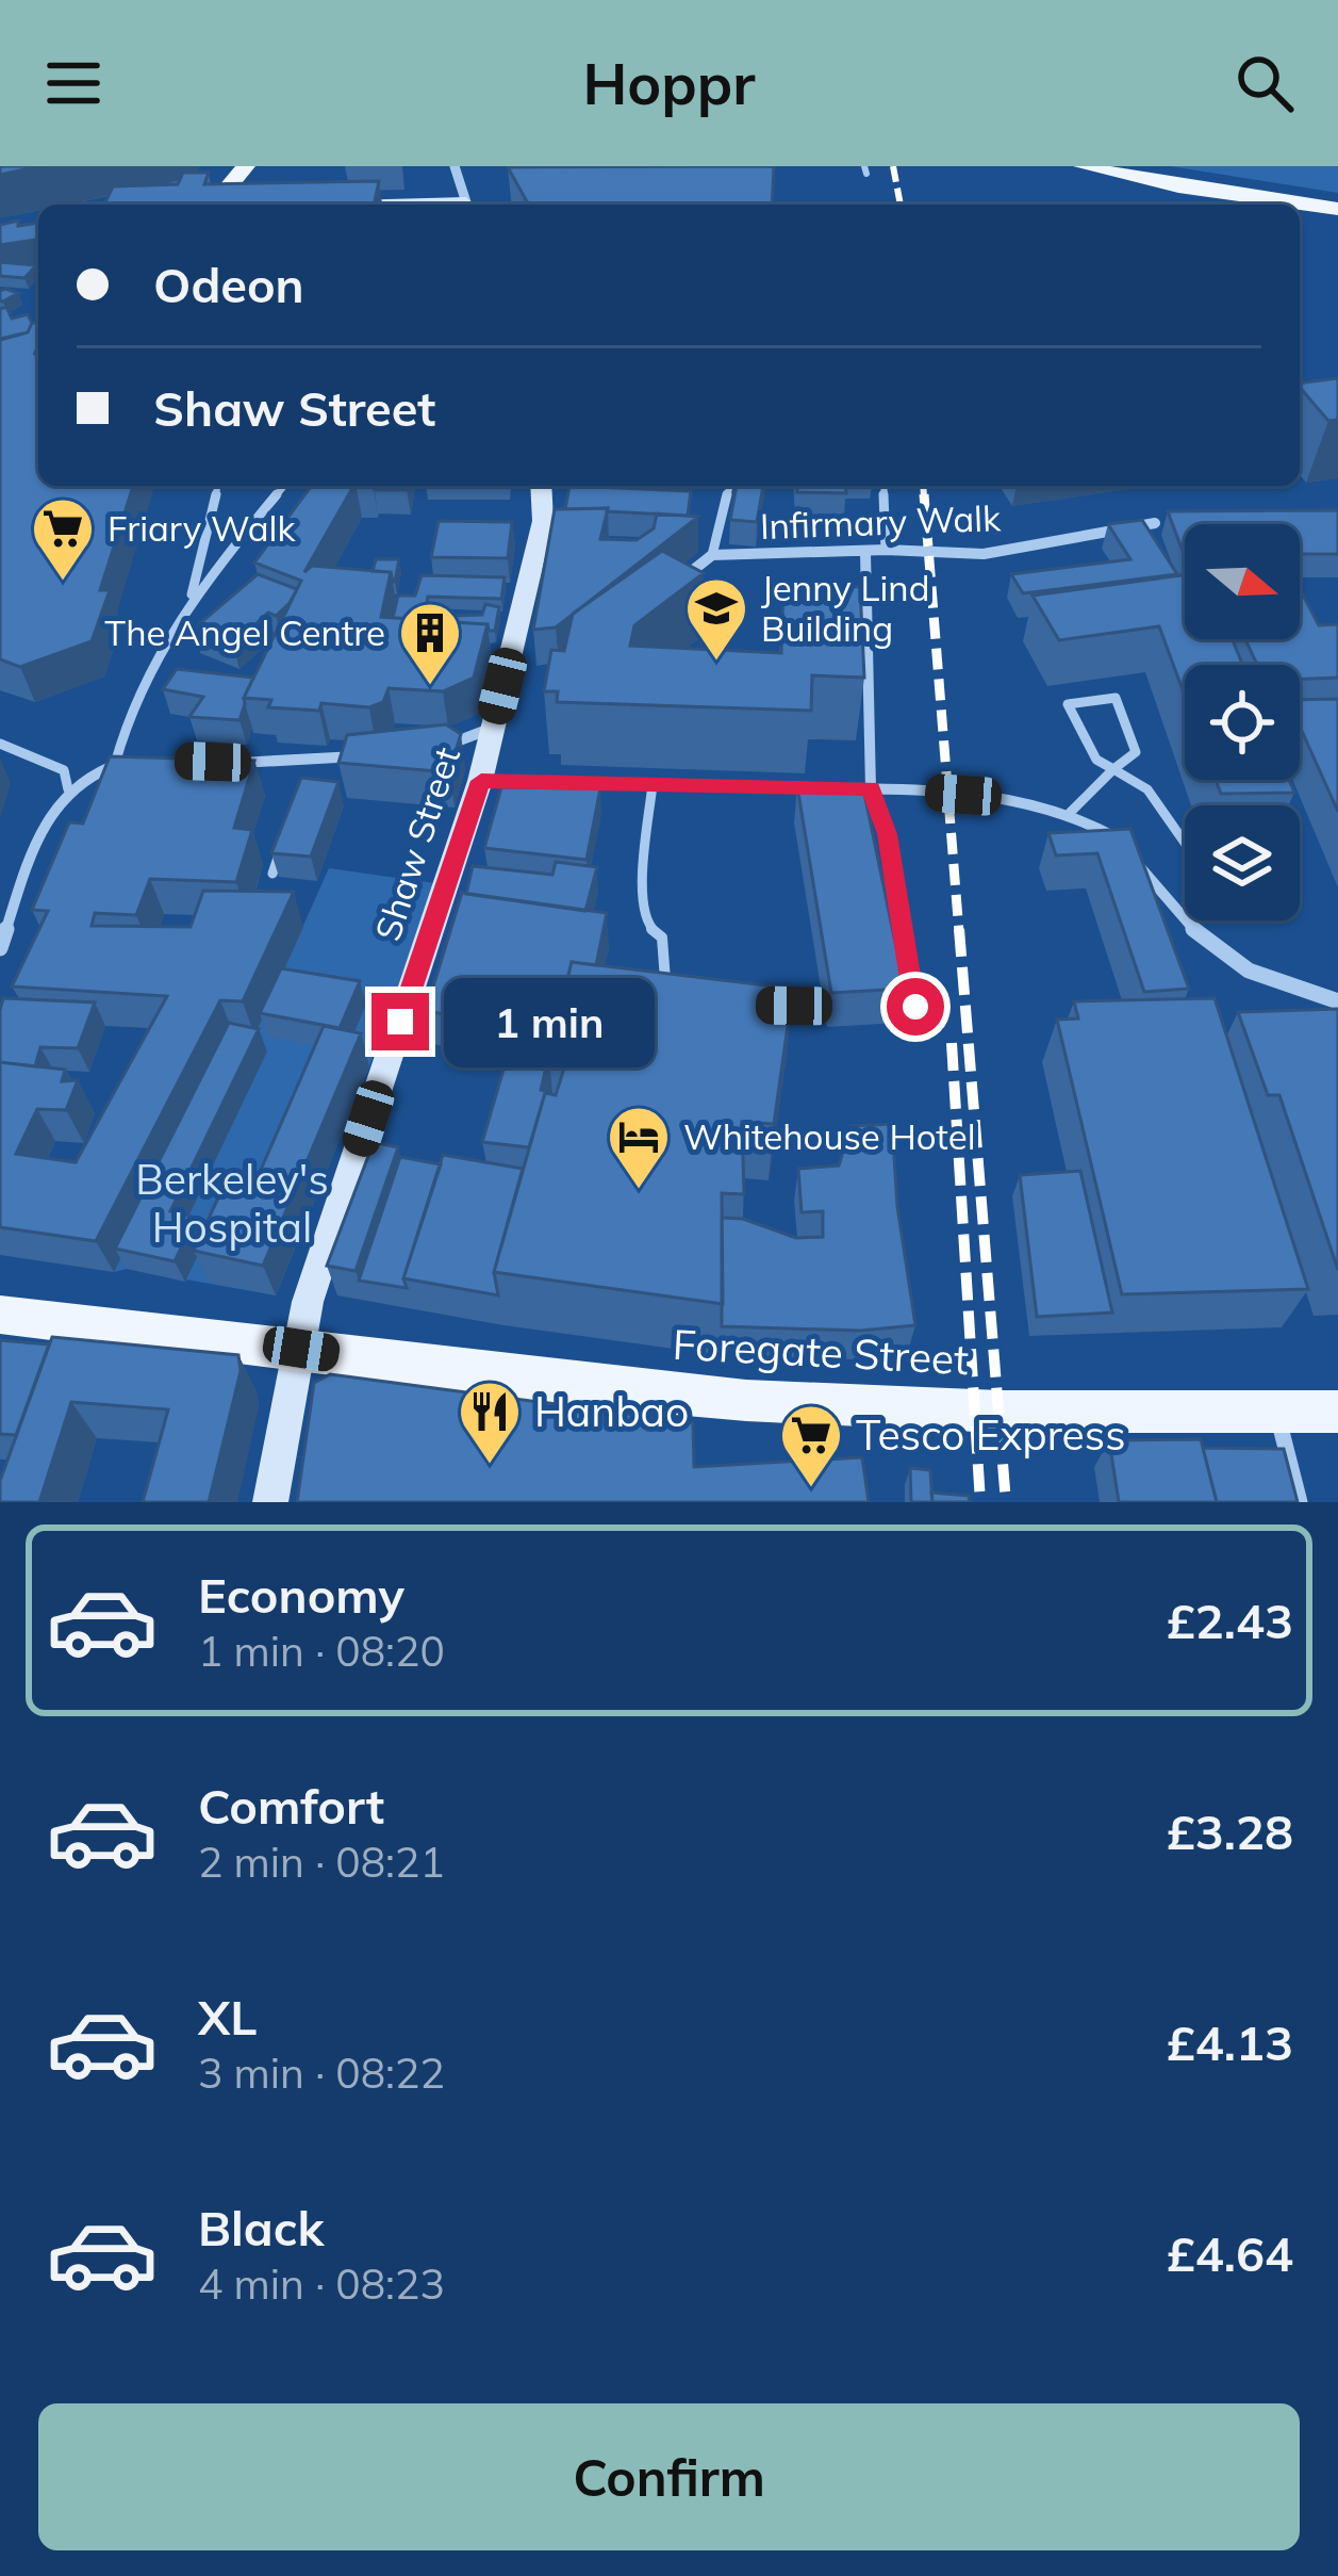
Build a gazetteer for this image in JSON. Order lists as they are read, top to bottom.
{
  "streets": {
    "main road": ["Shaw Street", "Foregate Street"],
    "street": ["Infirmary Walk"]
  },
  "crossings": [
    ["Shaw Street", "Foregate Street"]
  ],
  "parks": ["Berkeley's Hospital"],
  "places": {
    "supermarket": ["Friary Walk", "Tesco Express"],
    "school or university": ["Jenny Lind Building"],
    "building": ["The Angel Centre"],
    "hotel": ["Whitehouse Hotel"],
    "restaurant": ["Hanbao"]
  },
  "north": "right",
  "page": {
    "header": "Hoppr",
    "banner": ["Odeon", "Shaw Street"],
    "bubble": "1 min",
    "list": [
      {
        "name": "Economy",
        "note": "1 min · 08:20",
        "value": "£2.43"
      },
      {
        "name": "Comfort",
        "note": "2 min · 08:21",
        "value": "£3.28"
      },
      {
        "name": "XL",
        "note": "3 min · 08:22",
        "value": "£4.13"
      },
      {
        "name": "Black",
        "note": "4 min · 08:23",
        "value": "£4.64"
      }
    ],
    "buttons": "Confirm"
  }
}
